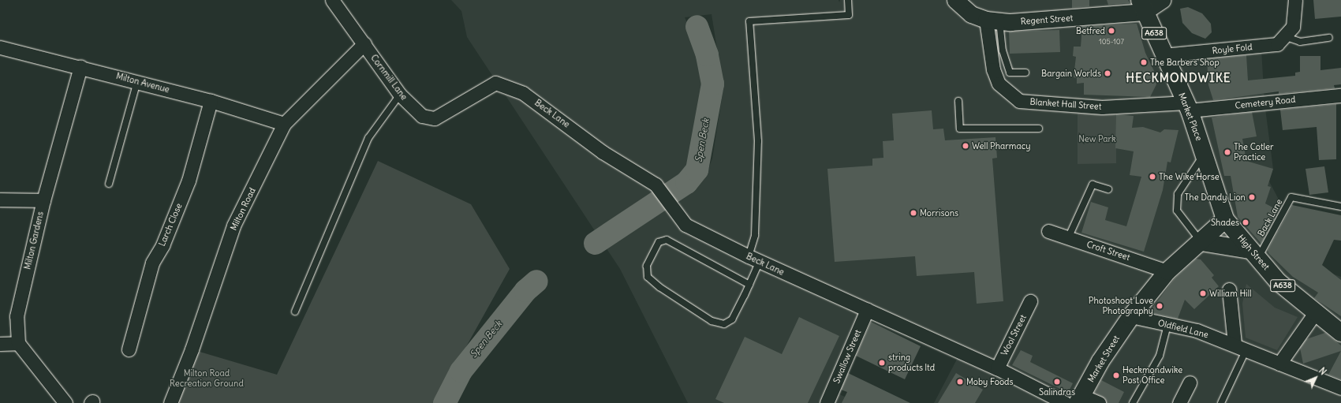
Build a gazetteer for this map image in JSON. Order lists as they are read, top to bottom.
{
  "streets": {
    "main road": [
      "A638",
      "Market Place",
      "High Street",
      "Market Street"
    ],
    "street": [
      "Regent Street",
      "Royle Fold",
      "Cornmill Lane",
      "Milton Avenue",
      "Cemetery Road",
      "Blanket Hall Street",
      "Beck Lane",
      "Milton Road",
      "Larch Close",
      "Milton Gardens",
      "Croft Street",
      "Oldfield Lane",
      "Wool Street",
      "Swallow Street"
    ],
    "lane": ["Back Lane"]
  },
  "crossings": [
    ["Regent Street", "Blanket Hall Street"],
    ["Regent Street", "Market Place"],
    ["Royle Fold", "Market Place"],
    ["Cornmill Lane", "Beck Lane"],
    ["Cornmill Lane", "Milton Road"],
    ["Milton Avenue", "Milton Road"],
    ["Milton Avenue", "Larch Close"],
    ["Milton Avenue", "Milton Gardens"],
    ["Cemetery Road", "Blanket Hall Street"],
    ["Cemetery Road", "Market Place"],
    ["Blanket Hall Street", "Market Place"],
    ["Beck Lane", "Wool Street"],
    ["Beck Lane", "Swallow Street"],
    ["Market Place", "High Street"],
    ["Back Lane", "High Street"],
    ["Oldfield Lane", "Market Street"]
  ],
  "districts": ["HECKMONDWIKE"],
  "water": ["Spen Beck"],
  "parks": ["New Park", "Milton Road Recreation Ground"],
  "places": [
    "Betfred",
    "The Barbers Shop",
    "Bargain Worlds",
    "Well Pharmacy",
    "The Cotler Practice",
    "The Wike Horse",
    "The Dandy Lion",
    "Morrisons",
    "Shades",
    "William Hill",
    "Photoshoot Love Photography",
    "string products ltd",
    "Heckmondwike Post Office",
    "Moby Foods",
    "Salindras"
  ],
  "house_numbers": ["105-107"],
  "north": "top right"
}
